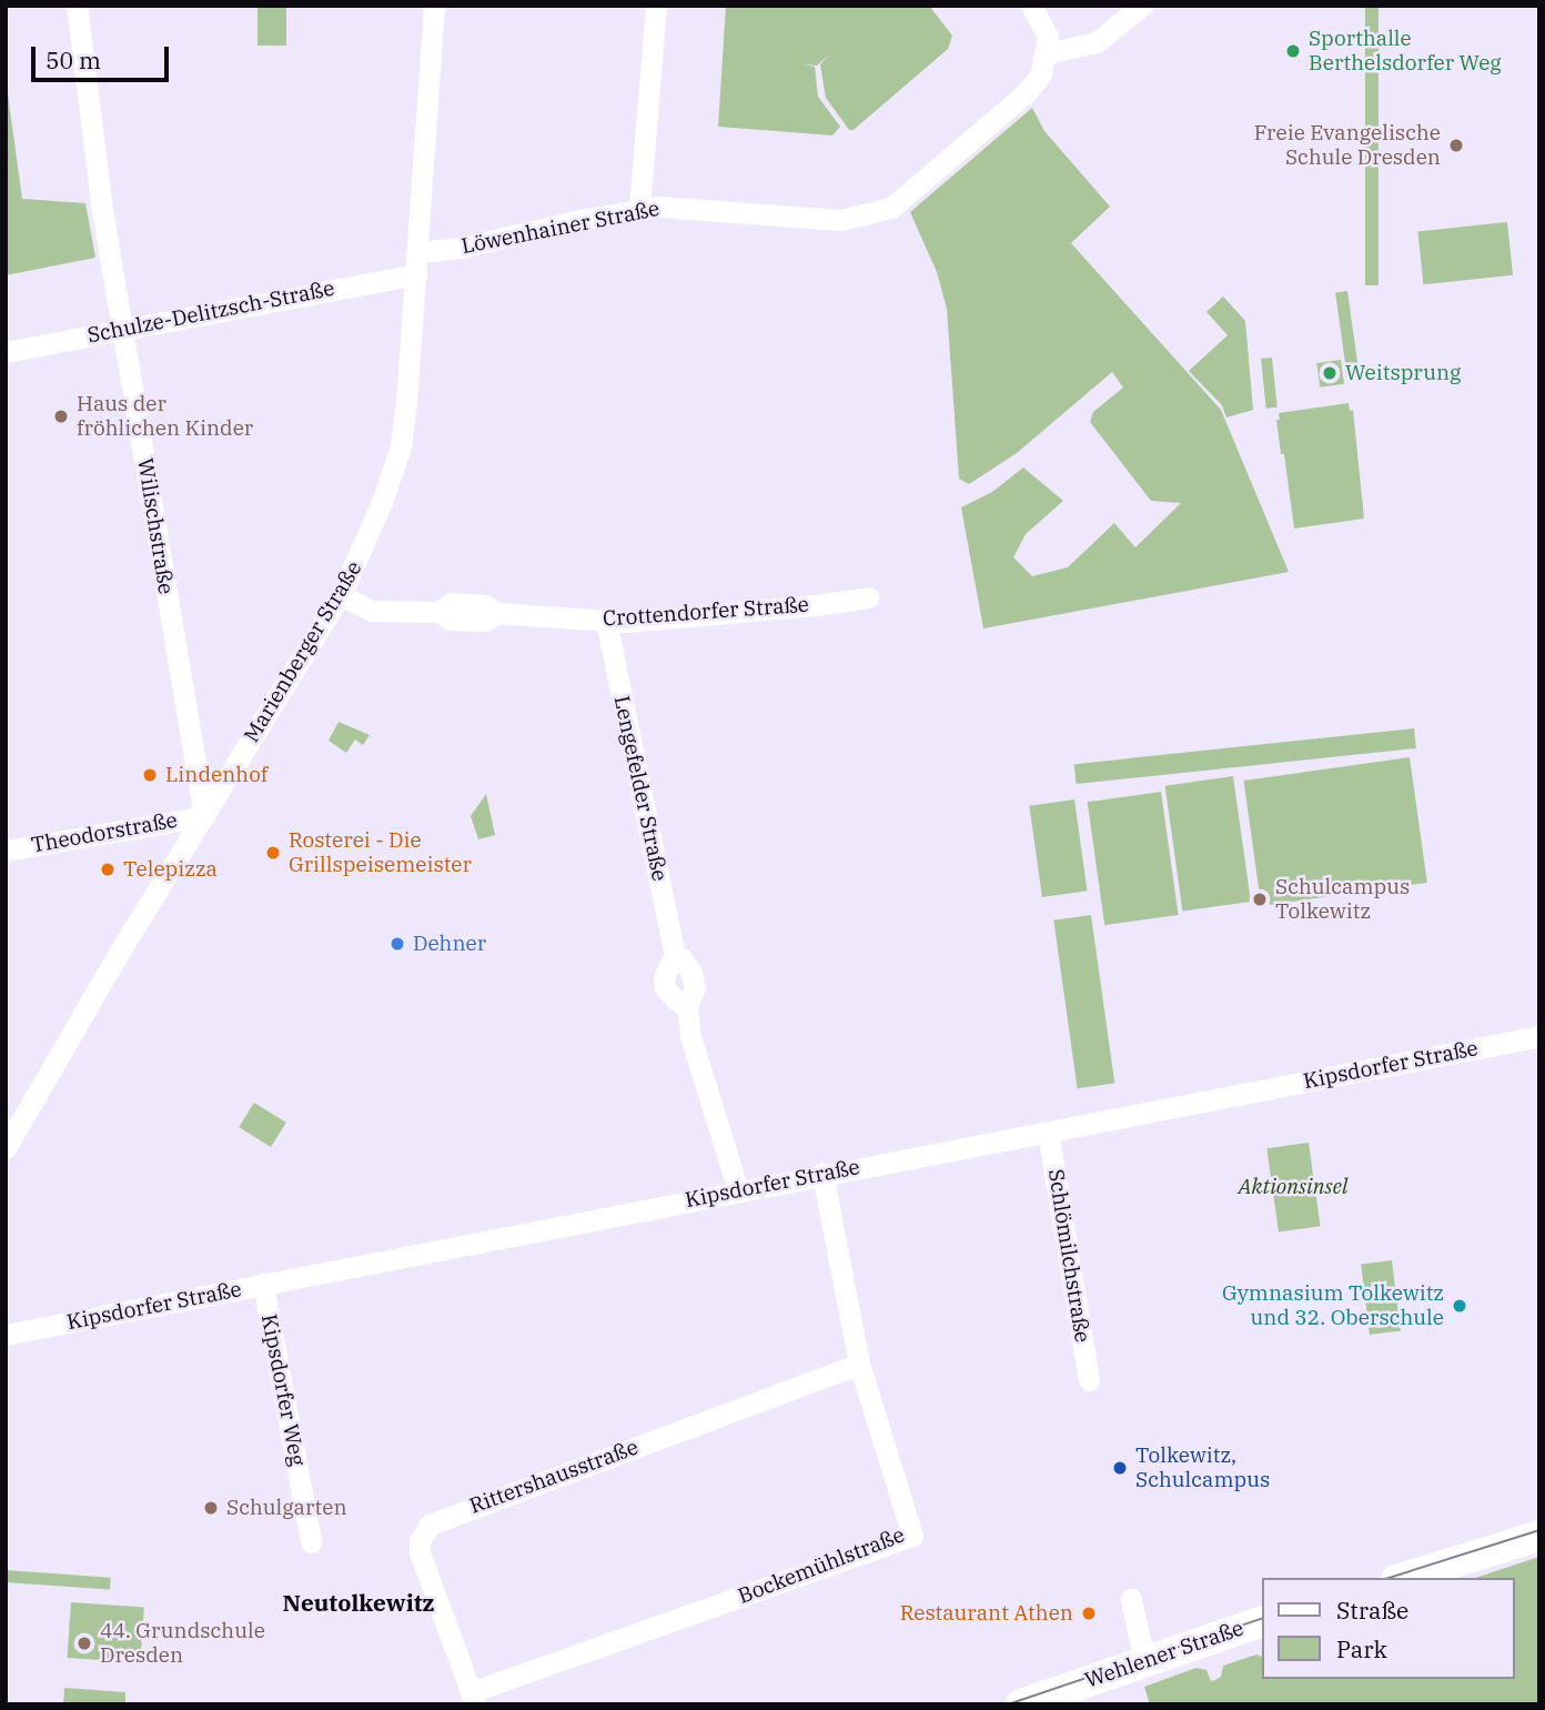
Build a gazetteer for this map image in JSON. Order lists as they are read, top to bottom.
{
  "streets": {
    "main road": ["Wehlener Straße"],
    "street": [
      "Löwenhainer Straße",
      "Schulze-Delitzsch-Straße",
      "Wilischstraße",
      "Crottendorfer Straße",
      "Marienberger Straße",
      "Lengefelder Straße",
      "Theodorstraße",
      "Kipsdorfer Straße",
      "Schlömilchstraße",
      "Kipsdorfer Weg",
      "Rittershausstraße",
      "Bockemühlstraße"
    ]
  },
  "crossings": [
    ["Löwenhainer Straße", "Schulze-Delitzsch-Straße"],
    ["Löwenhainer Straße", "Marienberger Straße"],
    ["Schulze-Delitzsch-Straße", "Wilischstraße"],
    ["Schulze-Delitzsch-Straße", "Marienberger Straße"],
    ["Wilischstraße", "Marienberger Straße"],
    ["Wilischstraße", "Theodorstraße"],
    ["Crottendorfer Straße", "Marienberger Straße"],
    ["Crottendorfer Straße", "Lengefelder Straße"],
    ["Marienberger Straße", "Theodorstraße"],
    ["Lengefelder Straße", "Kipsdorfer Straße"],
    ["Kipsdorfer Straße", "Schlömilchstraße"],
    ["Kipsdorfer Straße", "Kipsdorfer Weg"],
    ["Kipsdorfer Straße", "Bockemühlstraße"],
    ["Rittershausstraße", "Bockemühlstraße"]
  ],
  "districts": ["Neutolkewitz"],
  "parks": ["Aktionsinsel"],
  "places": [
    "Sporthalle Berthelsdorfer Weg",
    "Freie Evangelische Schule Dresden",
    "Weitsprung",
    "Haus der fröhlichen Kinder",
    "Lindenhof",
    "Rosterei - Die Grillspeisemeister",
    "Telepizza",
    "Schulcampus Tolkewitz",
    "Dehner",
    "Gymnasium Tolkewitz und 32. Oberschule",
    "Tolkewitz, Schulcampus",
    "Schulgarten",
    "Restaurant Athen",
    "44. Grundschule Dresden"
  ],
  "legend": ["Straße", "Park"],
  "scale_bar": "50 m"
}
